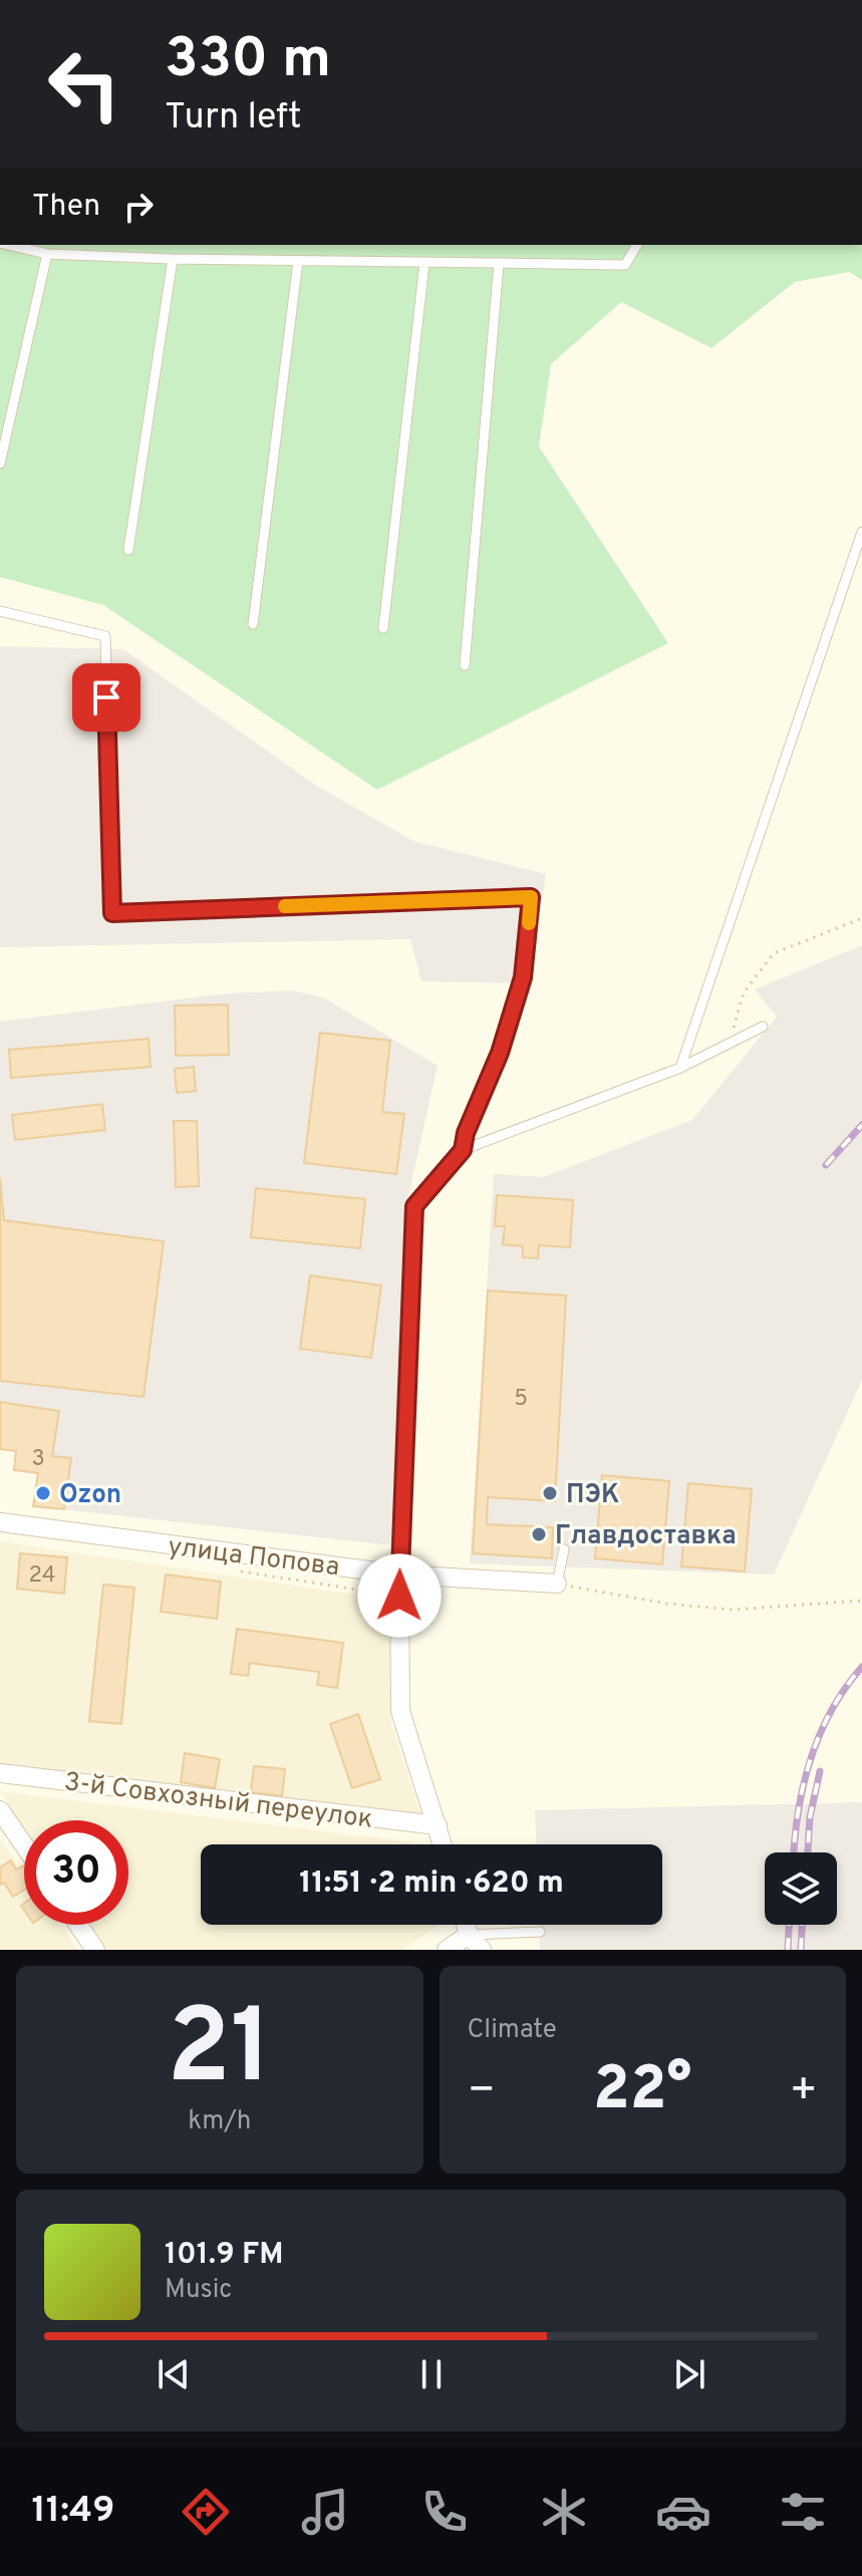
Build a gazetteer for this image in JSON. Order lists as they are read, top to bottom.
{
  "streets": {
    "street": ["улица Попова", "3-й Совхозный переулок"]
  },
  "places": ["Ozon", "ПЭК", "Главдоставка"],
  "house_numbers": ["5", "3", "24"],
  "page": {
    "turn": ["330 m", "Turn left"],
    "then": "Then",
    "limit": "30",
    "trip": "11:51 · 2 min · 620 m",
    "tile": [
      ["21", "km/h"],
      "Climate"
    ],
    "heat": ["−", "22°", "+"],
    "song": ["101.9 FM", "Music"],
    "tabs": "11:49"
  }
}
